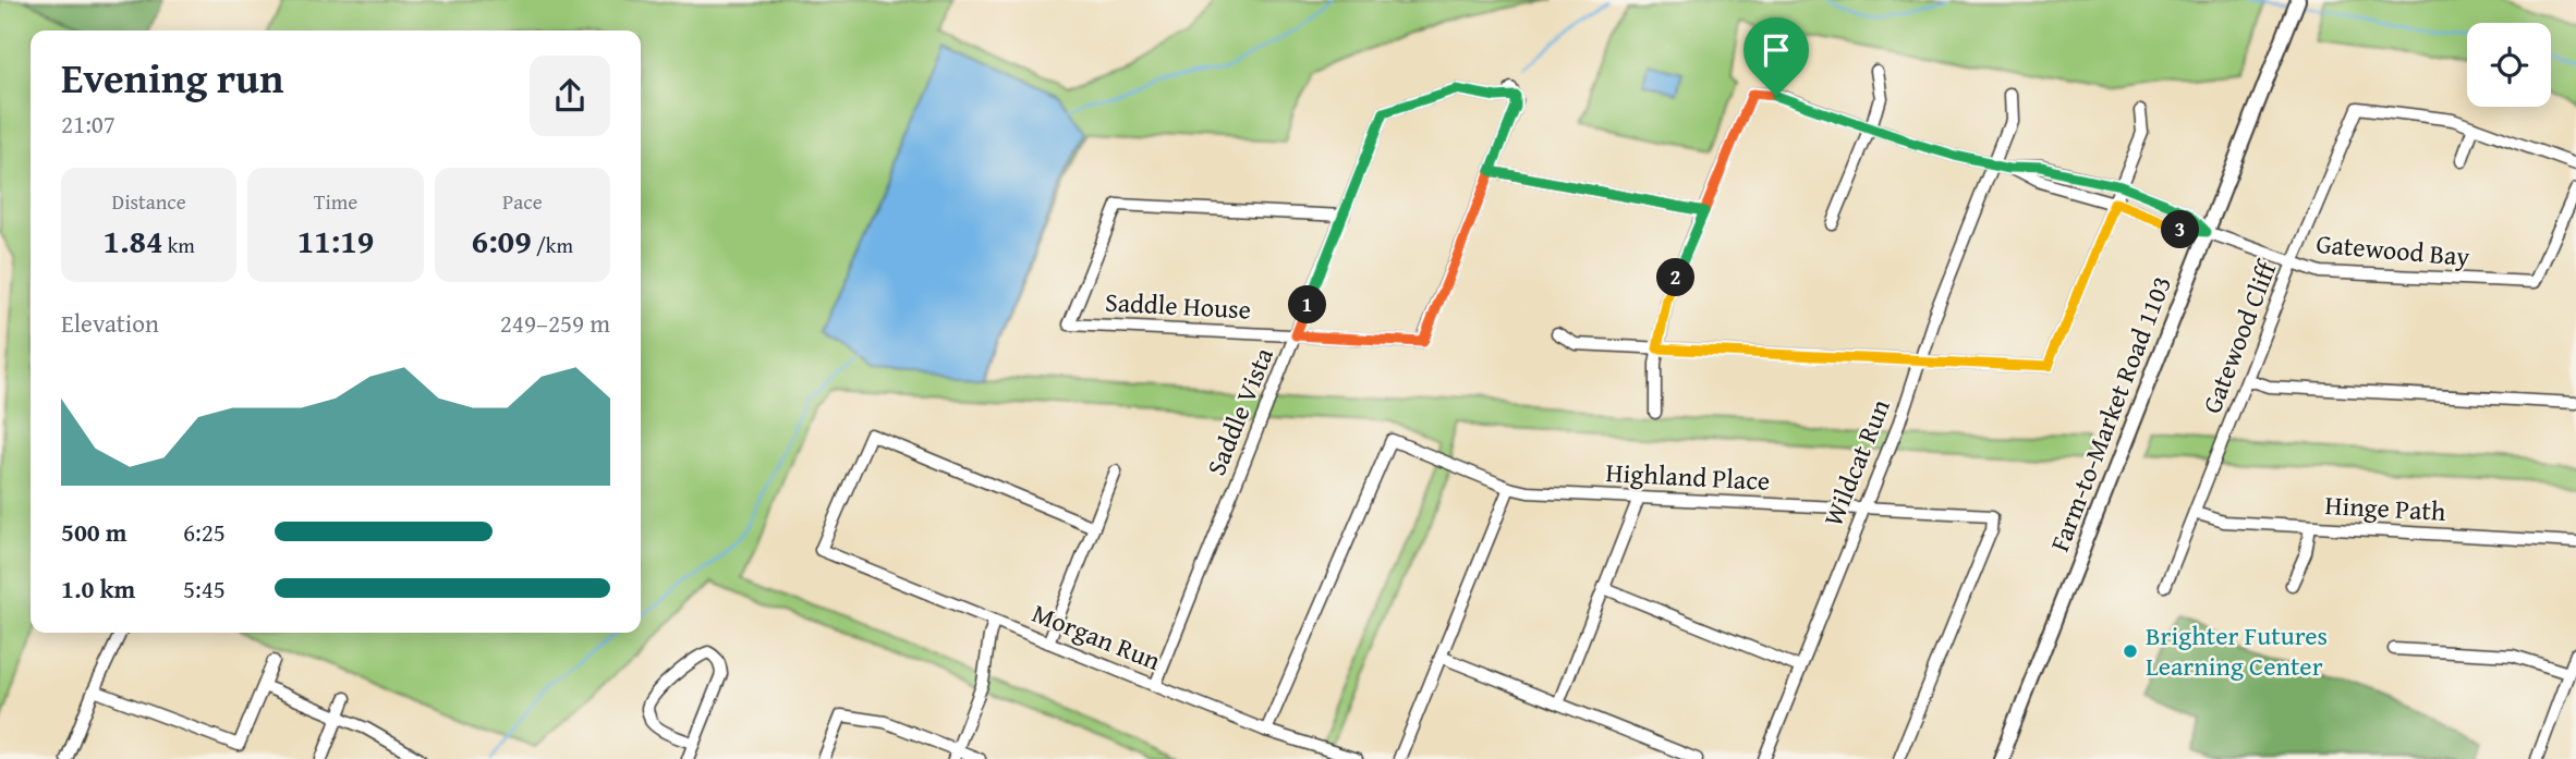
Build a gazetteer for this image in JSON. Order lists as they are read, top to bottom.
{
  "streets": {
    "main road": ["Farm-to-Market Road 1103"],
    "street": [
      "Gatewood Bay",
      "Saddle House",
      "Gatewood Cliff",
      "Saddle Vista",
      "Wildcat Run",
      "Highland Place",
      "Hinge Path",
      "Morgan Run"
    ]
  },
  "crossings": [
    ["Gatewood Bay", "Gatewood Cliff"],
    ["Gatewood Bay", "Farm-to-Market Road 1103"],
    ["Saddle House", "Saddle Vista"],
    ["Gatewood Cliff", "Hinge Path"],
    ["Saddle Vista", "Morgan Run"],
    ["Wildcat Run", "Highland Place"],
    ["Highland Place", "Morgan Run"]
  ],
  "places": ["Brighter Futures Learning Center"],
  "page": {
    "heading": ["Evening run", "21:07"],
    "stats": [
      ["Distance", "1.84 km"],
      ["Time", "11:19"],
      ["Pace", "6:09 /km"]
    ],
    "pins": ["3", "2", "1"],
    "chart": ["Elevation", "249–259 m"],
    "list": [
      {
        "name": "500 m",
        "note": "6:25"
      },
      {
        "name": "1.0 km",
        "note": "5:45"
      }
    ]
  }
}
